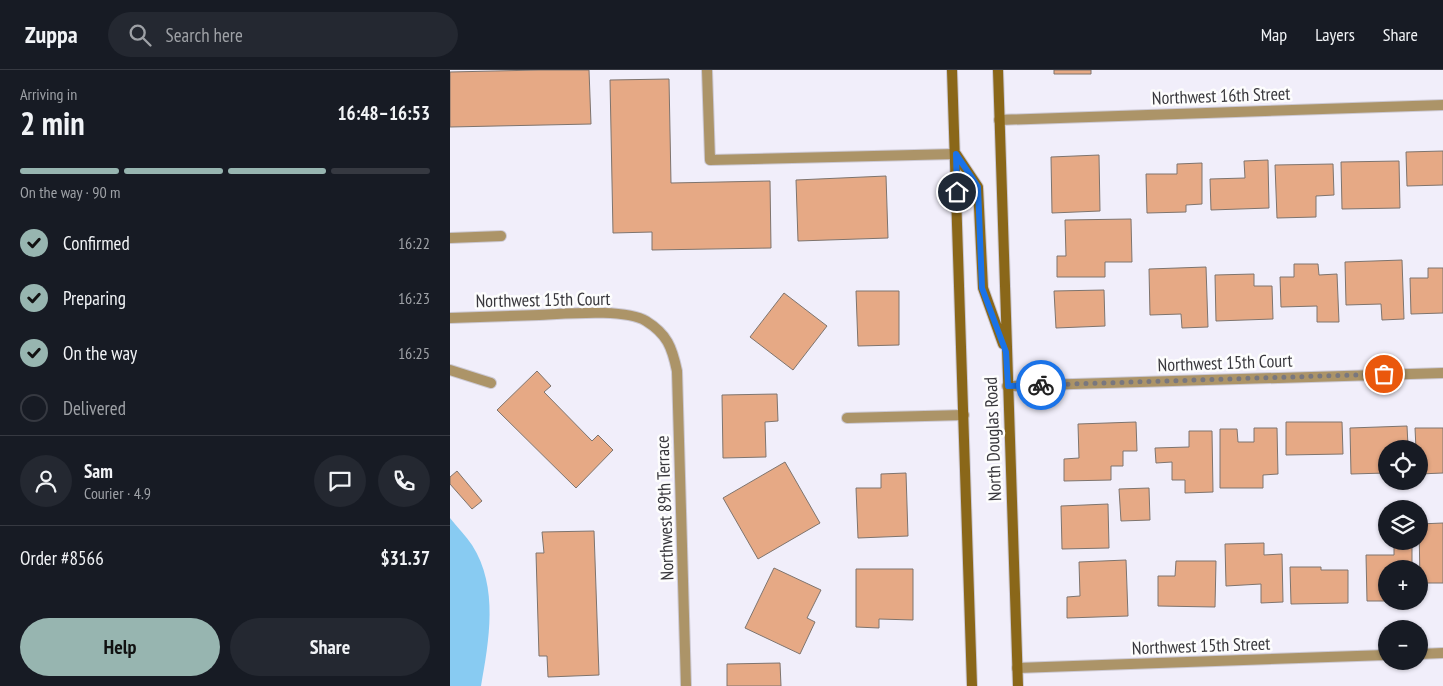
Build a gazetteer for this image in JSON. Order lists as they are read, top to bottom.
{
  "streets": {
    "main road": ["North Douglas Road"],
    "street": [
      "Northwest 16th Street",
      "Northwest 15th Court",
      "Northwest 89th Terrace",
      "Northwest 15th Street"
    ]
  },
  "crossings": [
    ["Northwest 16th Street", "North Douglas Road"],
    ["Northwest 15th Court", "North Douglas Road"],
    ["Northwest 15th Court", "Northwest 89th Terrace"],
    ["North Douglas Road", "Northwest 15th Street"]
  ],
  "page": {
    "header": "Zuppa",
    "search": "Search here",
    "nav": ["Map", "Layers", "Share"],
    "heading": ["2 min", "Arriving in", "16:48–16:53"],
    "panel": [
      "Sam",
      "Courier · 4.9",
      "Order #8566",
      "$31.37"
    ],
    "bar": "On the way · 90 m",
    "list": [
      ["Confirmed", "16:22"],
      ["Preparing", "16:23"],
      ["On the way", "16:25"],
      "Delivered"
    ],
    "map_buttons": ["+", "−"],
    "buttons": ["Help", "Share"]
  }
}
